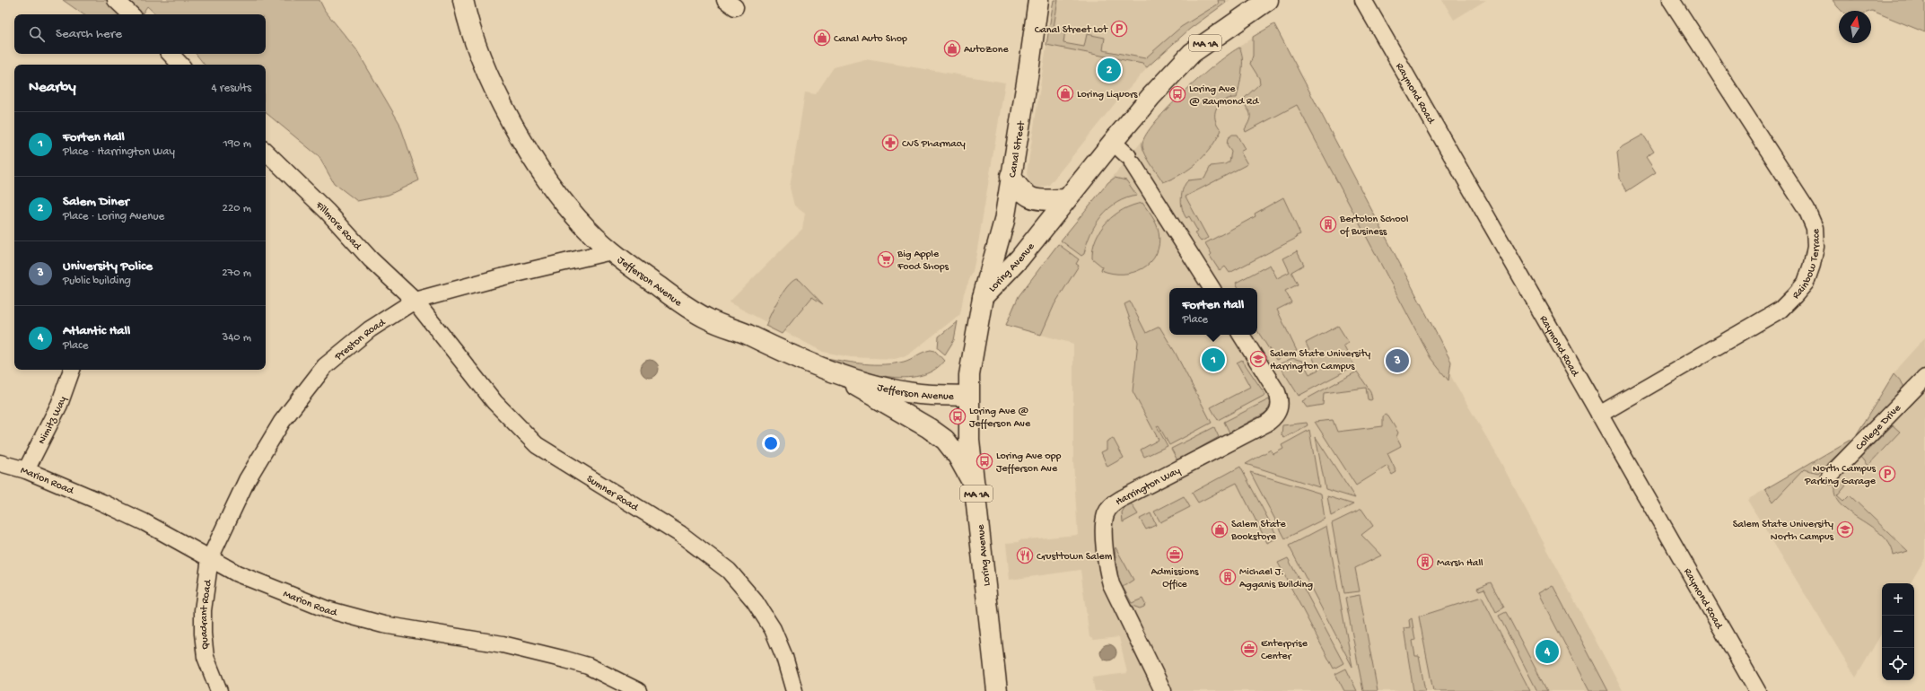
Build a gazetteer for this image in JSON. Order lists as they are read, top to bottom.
{
  "streets": {
    "main road": [
      "MA 1A",
      "Canal Street",
      "Loring Avenue",
      "Jefferson Avenue"
    ],
    "street": [
      "Raymond Road",
      "Fillmore Road",
      "Rainbow Terrace",
      "Preston Road",
      "Nimitz Way",
      "College Drive",
      "Marion Road",
      "Harrington Way",
      "Sumner Road",
      "Quadrant Road"
    ]
  },
  "crossings": [
    ["Raymond Road", "Rainbow Terrace"],
    ["Canal Street", "Loring Avenue"],
    ["Fillmore Road", "Preston Road"],
    ["Fillmore Road", "Sumner Road"],
    ["Loring Avenue", "Jefferson Avenue"],
    ["Jefferson Avenue", "Preston Road"],
    ["Preston Road", "Marion Road"],
    ["Preston Road", "Sumner Road"],
    ["Preston Road", "Quadrant Road"],
    ["Nimitz Way", "Marion Road"],
    ["Marion Road", "Quadrant Road"]
  ],
  "places": {
    "parking": ["Canal Street Lot", "North Campus Parking Garage"],
    "shop": [
      "Canal Auto Shop",
      "AutoZone",
      "Loring Liquors",
      "Salem State Bookstore"
    ],
    "bus stop": ["Loring Ave @ Raymond Rd", "Loring Ave @ Jefferson Ave", "Loring Ave opp Jefferson Ave"],
    "pharmacy": ["CVS Pharmacy"],
    "building": ["Bertolon School of Business", "Marsh Hall", "Michael J. Agganis Building"],
    "supermarket": ["Big Apple Food Shops"],
    "school or university": ["Salem State University Harrington Campus", "Salem State University North Campus"],
    "office": ["Admissions Office", "Enterprise Center"],
    "restaurant": ["Crusttown Salem"]
  },
  "north": "top",
  "page": {
    "search": "Search here",
    "pins": [
      "2",
      "1",
      "3",
      "4"
    ],
    "heading": ["Nearby", "4 results"],
    "list": [
      {
        "mark": "1",
        "name": "Forten Hall",
        "note": "Place · Harrington Way",
        "value": "190 m"
      },
      {
        "mark": "2",
        "name": "Salem Diner",
        "note": "Place · Loring Avenue",
        "value": "220 m"
      },
      {
        "mark": "3",
        "name": "University Police",
        "note": "Public building",
        "value": "270 m"
      },
      {
        "mark": "4",
        "name": "Atlantic Hall",
        "note": "Place",
        "value": "340 m"
      }
    ],
    "popup": ["Forten Hall", "Place"],
    "map_buttons": ["+", "−"]
  }
}
